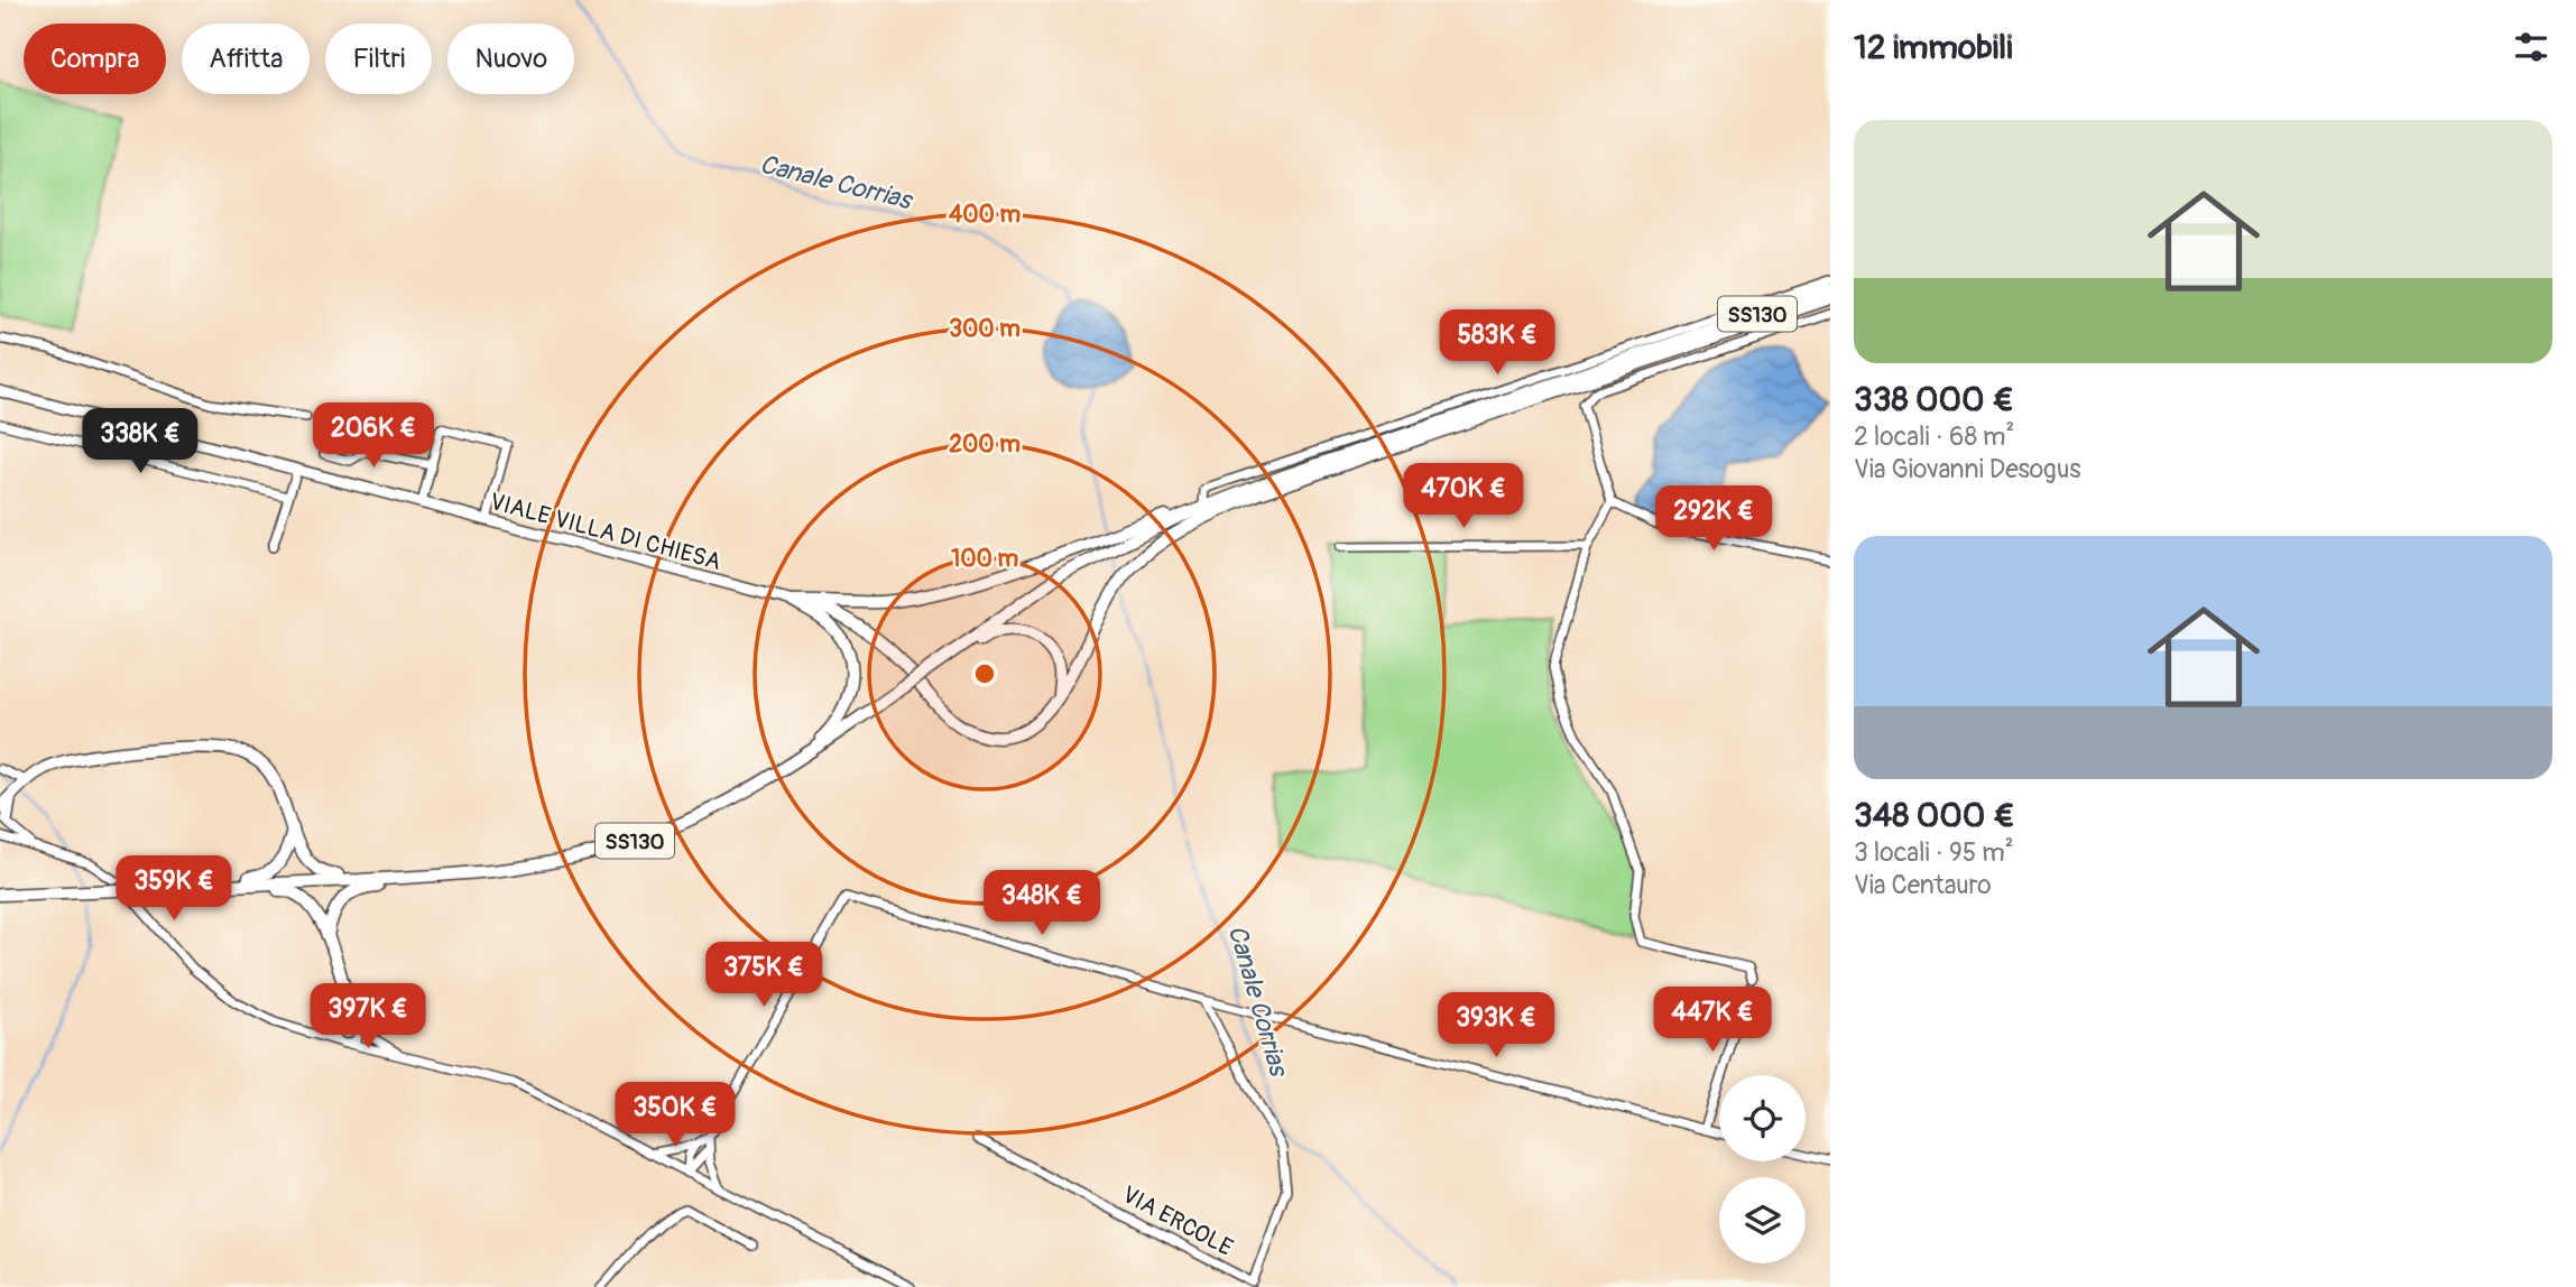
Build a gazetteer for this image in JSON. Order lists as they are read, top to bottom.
{
  "streets": {
    "highway": ["SS130"],
    "main road": ["VIALE VILLA DI CHIESA"],
    "street": ["VIA ERCOLE"]
  },
  "water": ["Canale Corrias"],
  "page": {
    "heading": "12 immobili",
    "chip": [
      "Compra",
      "Affitta",
      "Filtri",
      "Nuovo"
    ],
    "list": [
      {
        "name": "338 000 €",
        "note": "2 locali · 68 m² · Via Giovanni Desogus"
      },
      {
        "name": "348 000 €",
        "note": "3 locali · 95 m² · Via Centauro"
      }
    ],
    "price": [
      "583K €",
      "206K €",
      "338K €",
      "470K €",
      "292K €",
      "359K €",
      "348K €",
      "375K €",
      "397K €",
      "447K €",
      "393K €",
      "350K €"
    ]
  },
  "rings": [
    "400 m",
    "300 m",
    "200 m",
    "100 m"
  ]
}
